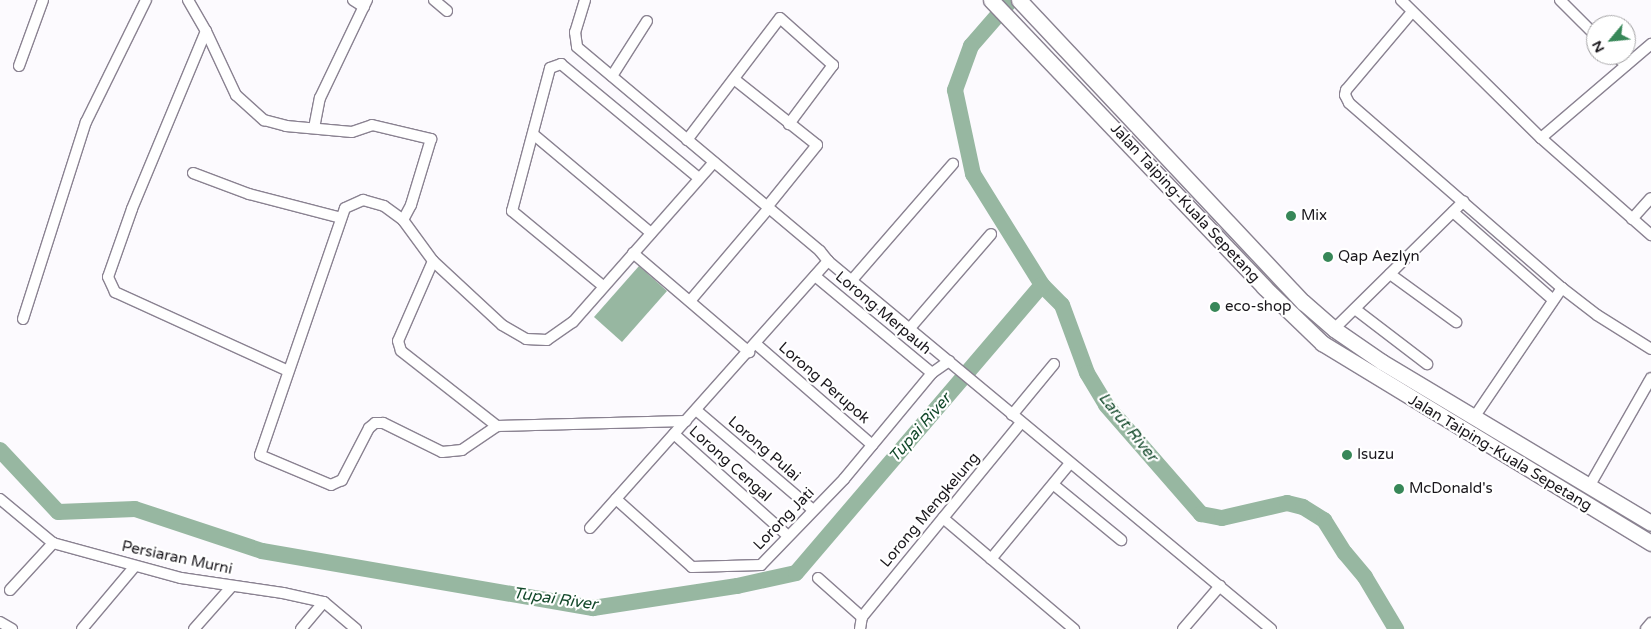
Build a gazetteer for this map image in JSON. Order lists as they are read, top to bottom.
{
  "streets": {
    "main road": ["Jalan Taiping-Kuala Sepetang"],
    "street": [
      "Lorong Merpauh",
      "Lorong Perupok",
      "Lorong Pulai",
      "Lorong Cengal",
      "Lorong Mengkelung",
      "Lorong Jati",
      "Persiaran Murni"
    ]
  },
  "crossings": [
    ["Lorong Merpauh", "Lorong Jati"],
    ["Lorong Perupok", "Lorong Jati"],
    ["Lorong Pulai", "Lorong Jati"],
    ["Lorong Cengal", "Lorong Jati"]
  ],
  "water": ["Larut River", "Tupai River"],
  "places": [
    "Mix",
    "Qap Aezlyn",
    "eco-shop",
    "Isuzu",
    "McDonald's"
  ],
  "north": "bottom left"
}
